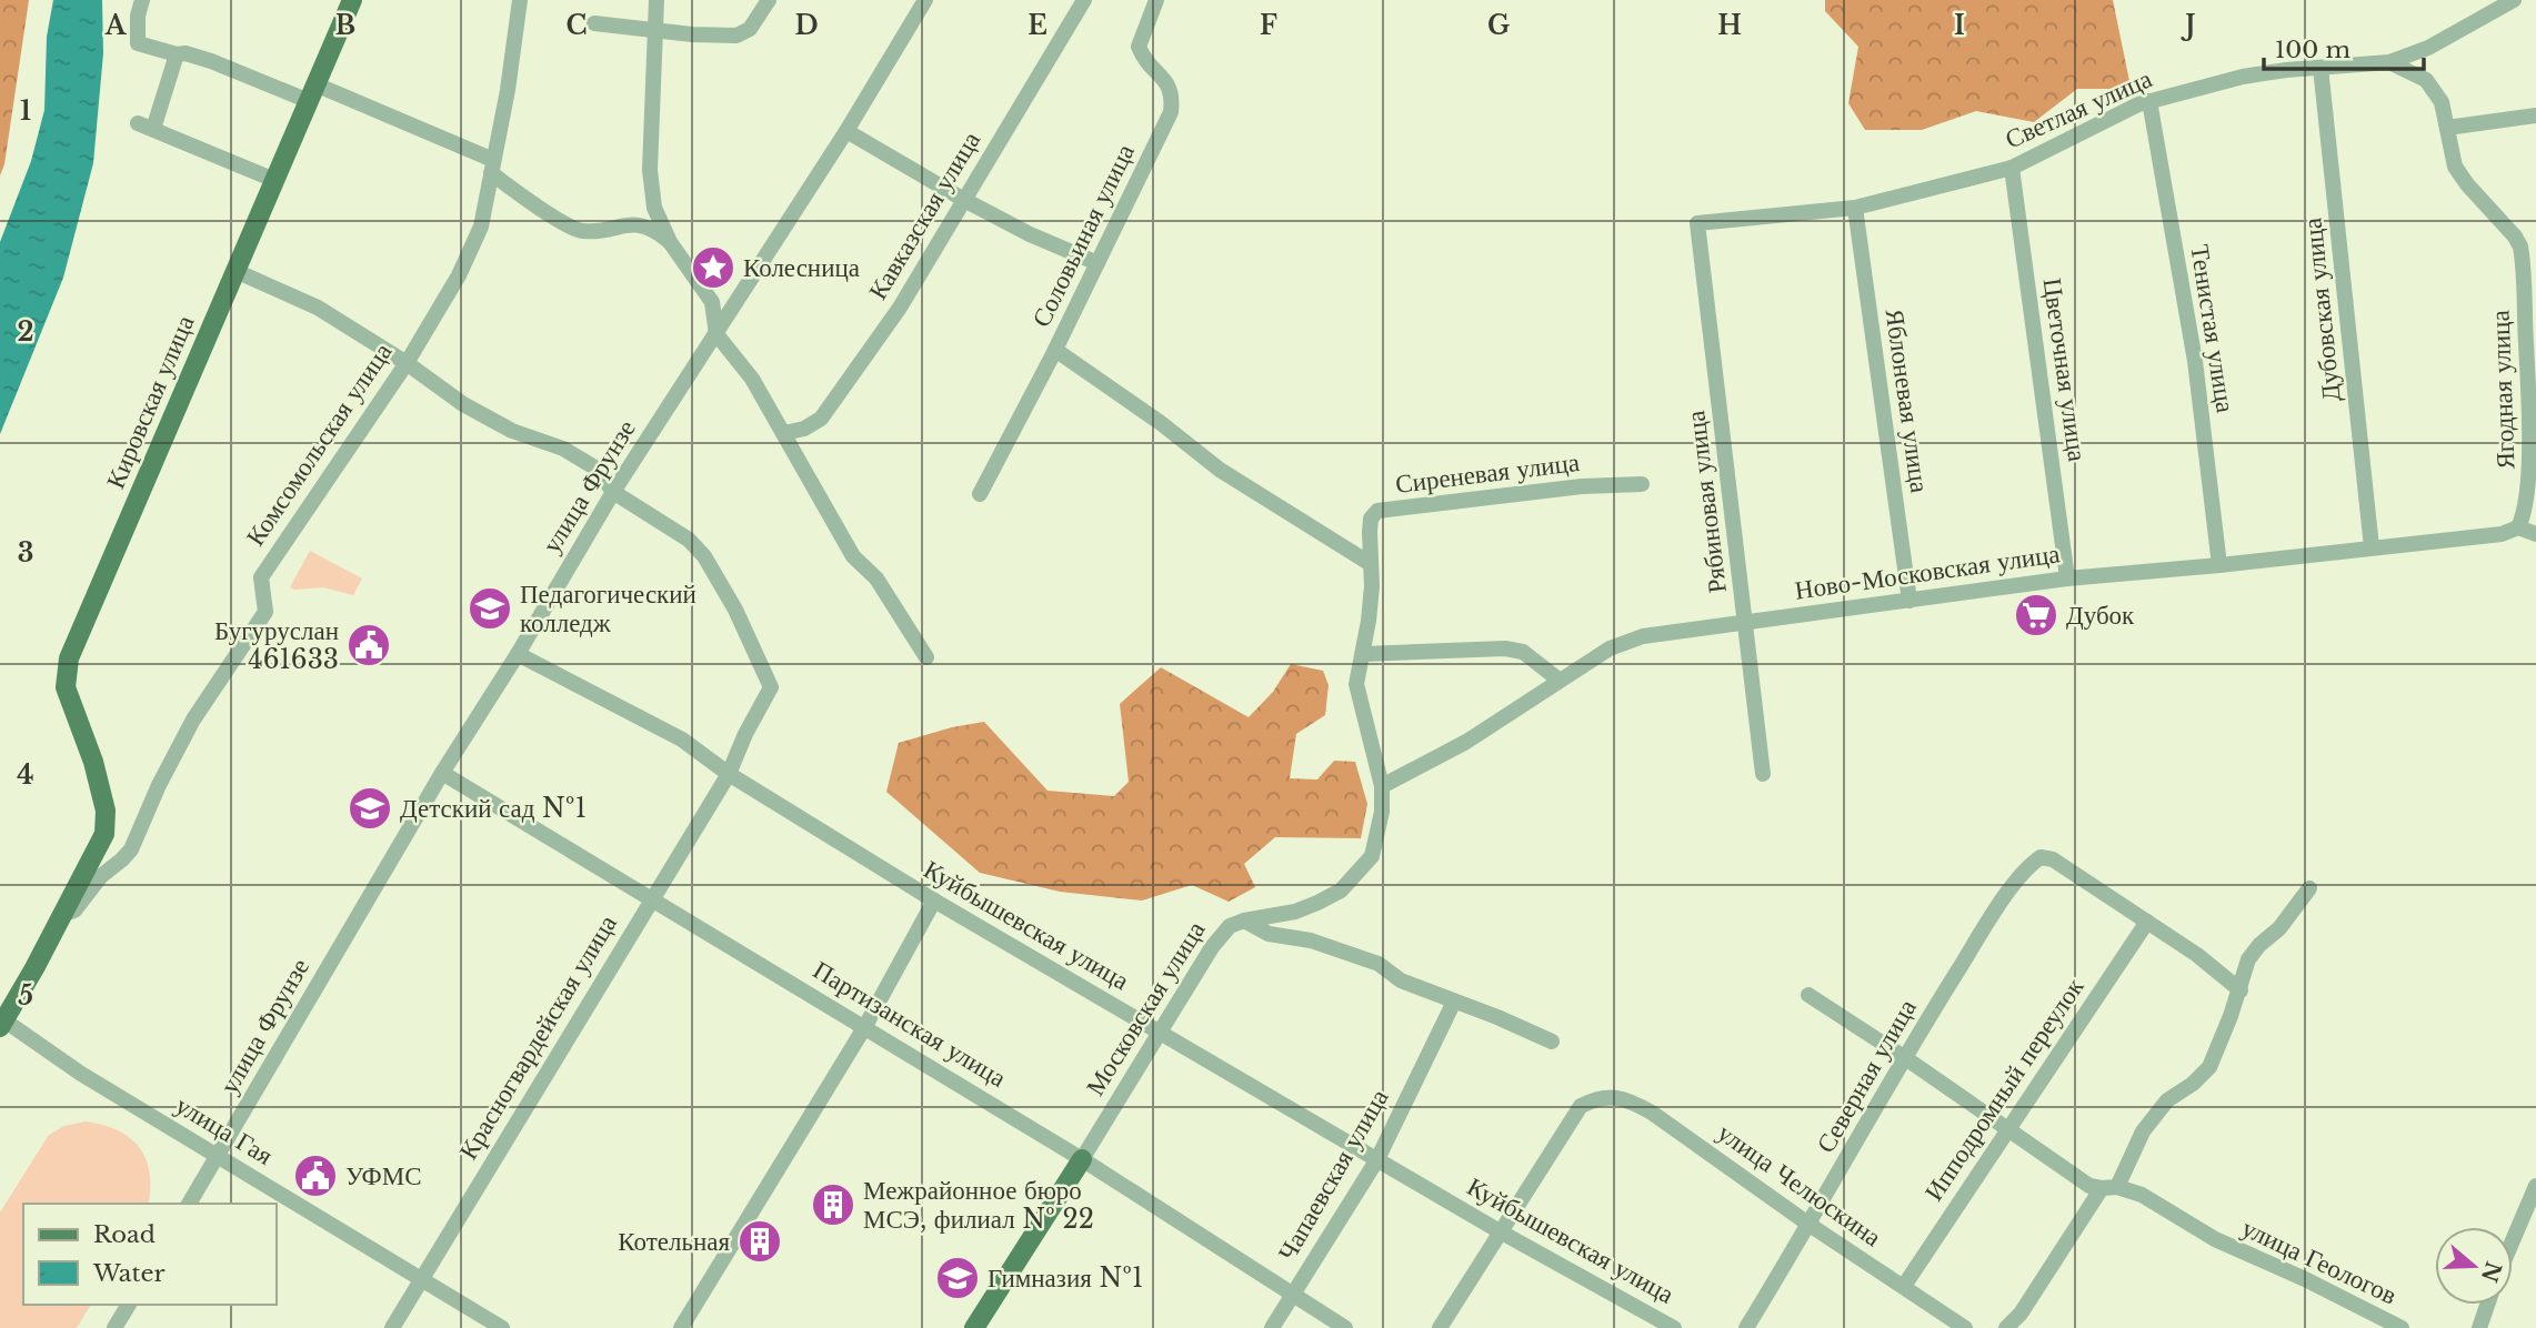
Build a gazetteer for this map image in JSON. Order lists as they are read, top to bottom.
{
  "streets": {
    "main road": ["Кировская улица", "Комсомольская улица", "Московская улица"],
    "street": [
      "Светлая улица",
      "Кавказская улица",
      "Соловьиная улица",
      "Дубовская улица",
      "Тенистая улица",
      "Цветочная улица",
      "Ягодная улица",
      "Яблоневая улица",
      "Сиреневая улица",
      "улица Фрунзе",
      "Рябиновая улица",
      "Ново-Московская улица",
      "Куйбышевская улица",
      "Партизанская улица",
      "Красногвардейская улица",
      "Северная улица",
      "Ипподромный переулок",
      "улица Гая",
      "Чапаевская улица",
      "улица Челюскина",
      "улица Геологов"
    ]
  },
  "crossings": [
    ["Светлая улица", "Дубовская улица"],
    ["Светлая улица", "Тенистая улица"],
    ["Светлая улица", "Цветочная улица"],
    ["Светлая улица", "Ягодная улица"],
    ["Светлая улица", "Яблоневая улица"],
    ["Светлая улица", "Рябиновая улица"],
    ["Дубовская улица", "Ново-Московская улица"],
    ["Тенистая улица", "Ново-Московская улица"],
    ["Цветочная улица", "Ново-Московская улица"],
    ["Ягодная улица", "Ново-Московская улица"],
    ["Яблоневая улица", "Ново-Московская улица"],
    ["Кировская улица", "Комсомольская улица"],
    ["Комсомольская улица", "улица Гая"],
    ["Сиреневая улица", "Московская улица"],
    ["улица Фрунзе", "Куйбышевская улица"],
    ["улица Фрунзе", "Партизанская улица"],
    ["улица Фрунзе", "Красногвардейская улица"],
    ["улица Фрунзе", "улица Гая"],
    ["Рябиновая улица", "Ново-Московская улица"],
    ["Ново-Московская улица", "Московская улица"],
    ["Куйбышевская улица", "Московская улица"],
    ["Куйбышевская улица", "Красногвардейская улица"],
    ["Куйбышевская улица", "Чапаевская улица"],
    ["Куйбышевская улица", "улица Челюскина"],
    ["Московская улица", "Партизанская улица"],
    ["Партизанская улица", "Красногвардейская улица"],
    ["Партизанская улица", "Чапаевская улица"],
    ["Красногвардейская улица", "улица Гая"],
    ["Северная улица", "Ипподромный переулок"],
    ["Северная улица", "улица Челюскина"],
    ["Северная улица", "улица Геологов"],
    ["Ипподромный переулок", "улица Челюскина"],
    ["Ипподромный переулок", "улица Геологов"]
  ],
  "places": {
    "place": ["Колесница"],
    "school or university": ["Педагогический колледж", "Детский сад №1", "Гимназия №1"],
    "supermarket": ["Дубок"],
    "public building": ["Бугуруслан 461633", "УФМС"],
    "building": ["Межрайонное бюро МСЭ, филиал № 22", "Котельная"]
  },
  "legend": ["Road", "Water"],
  "scale_bar": "100 m",
  "north": "right",
  "grid": {
    "columns": [
      "A",
      "B",
      "C",
      "D",
      "E",
      "F",
      "G",
      "H",
      "I",
      "J"
    ],
    "rows": [
      "1",
      "2",
      "3",
      "4",
      "5"
    ]
  }
}
